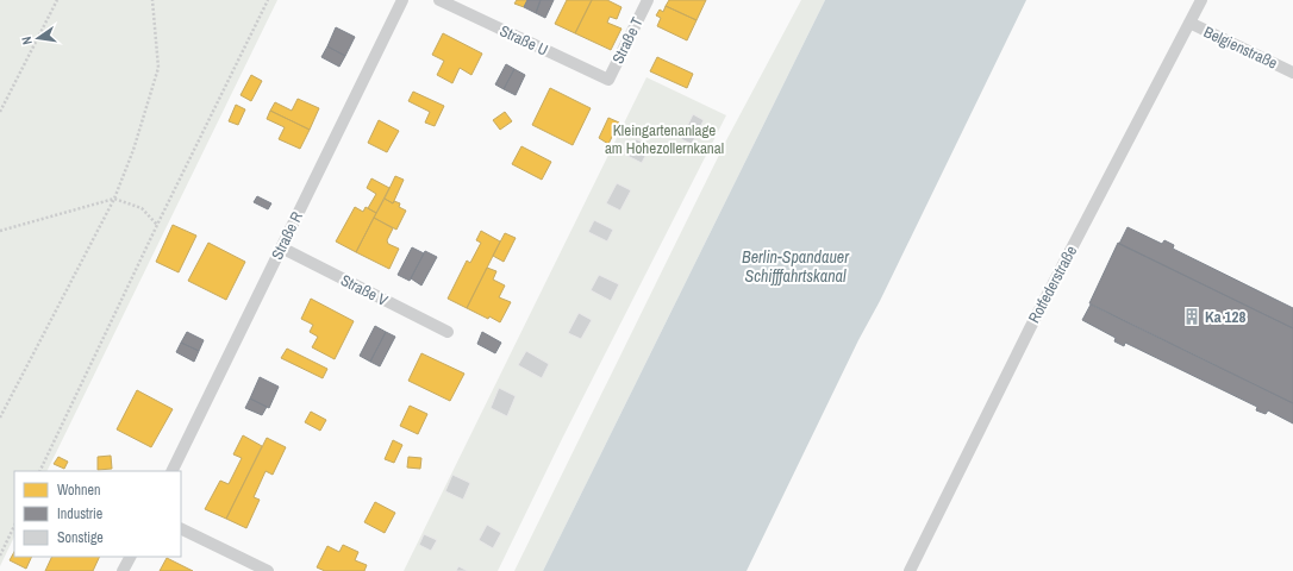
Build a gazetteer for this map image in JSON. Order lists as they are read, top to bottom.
{
  "streets": {
    "lane": [
      "Straße U",
      "Straße T",
      "Belgienstraße",
      "Straße R",
      "Rotfederstraße",
      "Straße V"
    ]
  },
  "crossings": [
    ["Straße U", "Straße T"],
    ["Belgienstraße", "Rotfederstraße"],
    ["Straße R", "Straße V"]
  ],
  "water": ["Berlin-Spandauer Schifffahrtskanal"],
  "parks": ["Kleingartenanlage am Hohezollernkanal"],
  "places": {
    "building": ["Ka 128"]
  },
  "legend": ["Wohnen", "Industrie", "Sonstige"],
  "north": "left"
}
